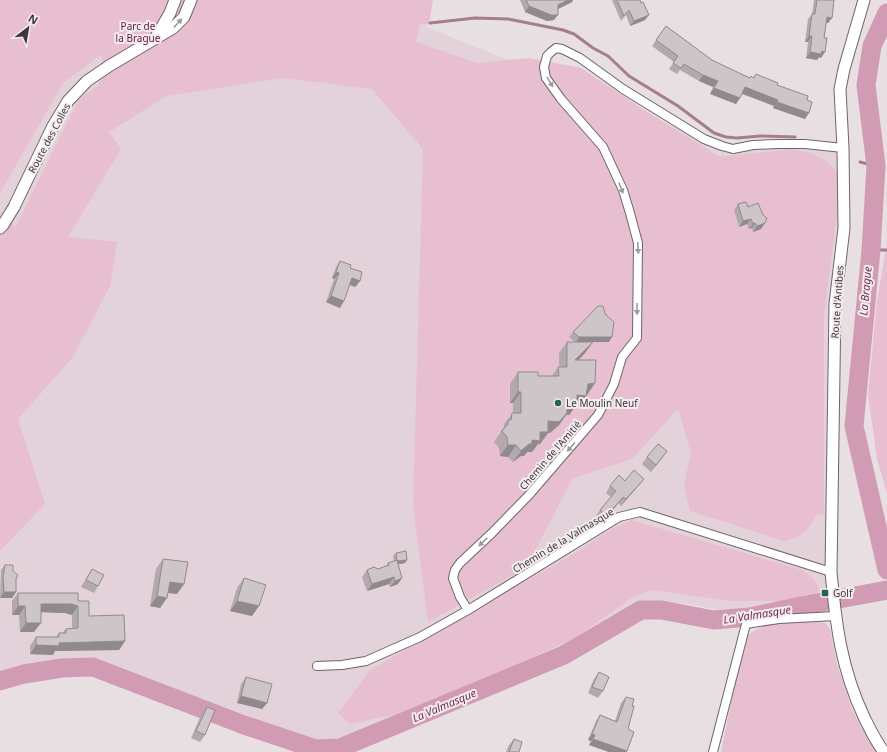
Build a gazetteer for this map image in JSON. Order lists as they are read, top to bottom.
{
  "streets": {
    "street": [
      "Route des Colles",
      "Route d'Antibes",
      "Chemin de l'Amitié",
      "Chemin de la Valmasque"
    ]
  },
  "crossings": [
    ["Route d'Antibes", "Chemin de l'Amitié"],
    ["Route d'Antibes", "Chemin de la Valmasque"],
    ["Chemin de l'Amitié", "Chemin de la Valmasque"]
  ],
  "water": ["La Brague", "La Valmasque"],
  "parks": ["Parc de la Brague"],
  "places": {
    "other": ["Le Moulin Neuf"],
    "transit": ["Golf"]
  },
  "north": "top right"
}
